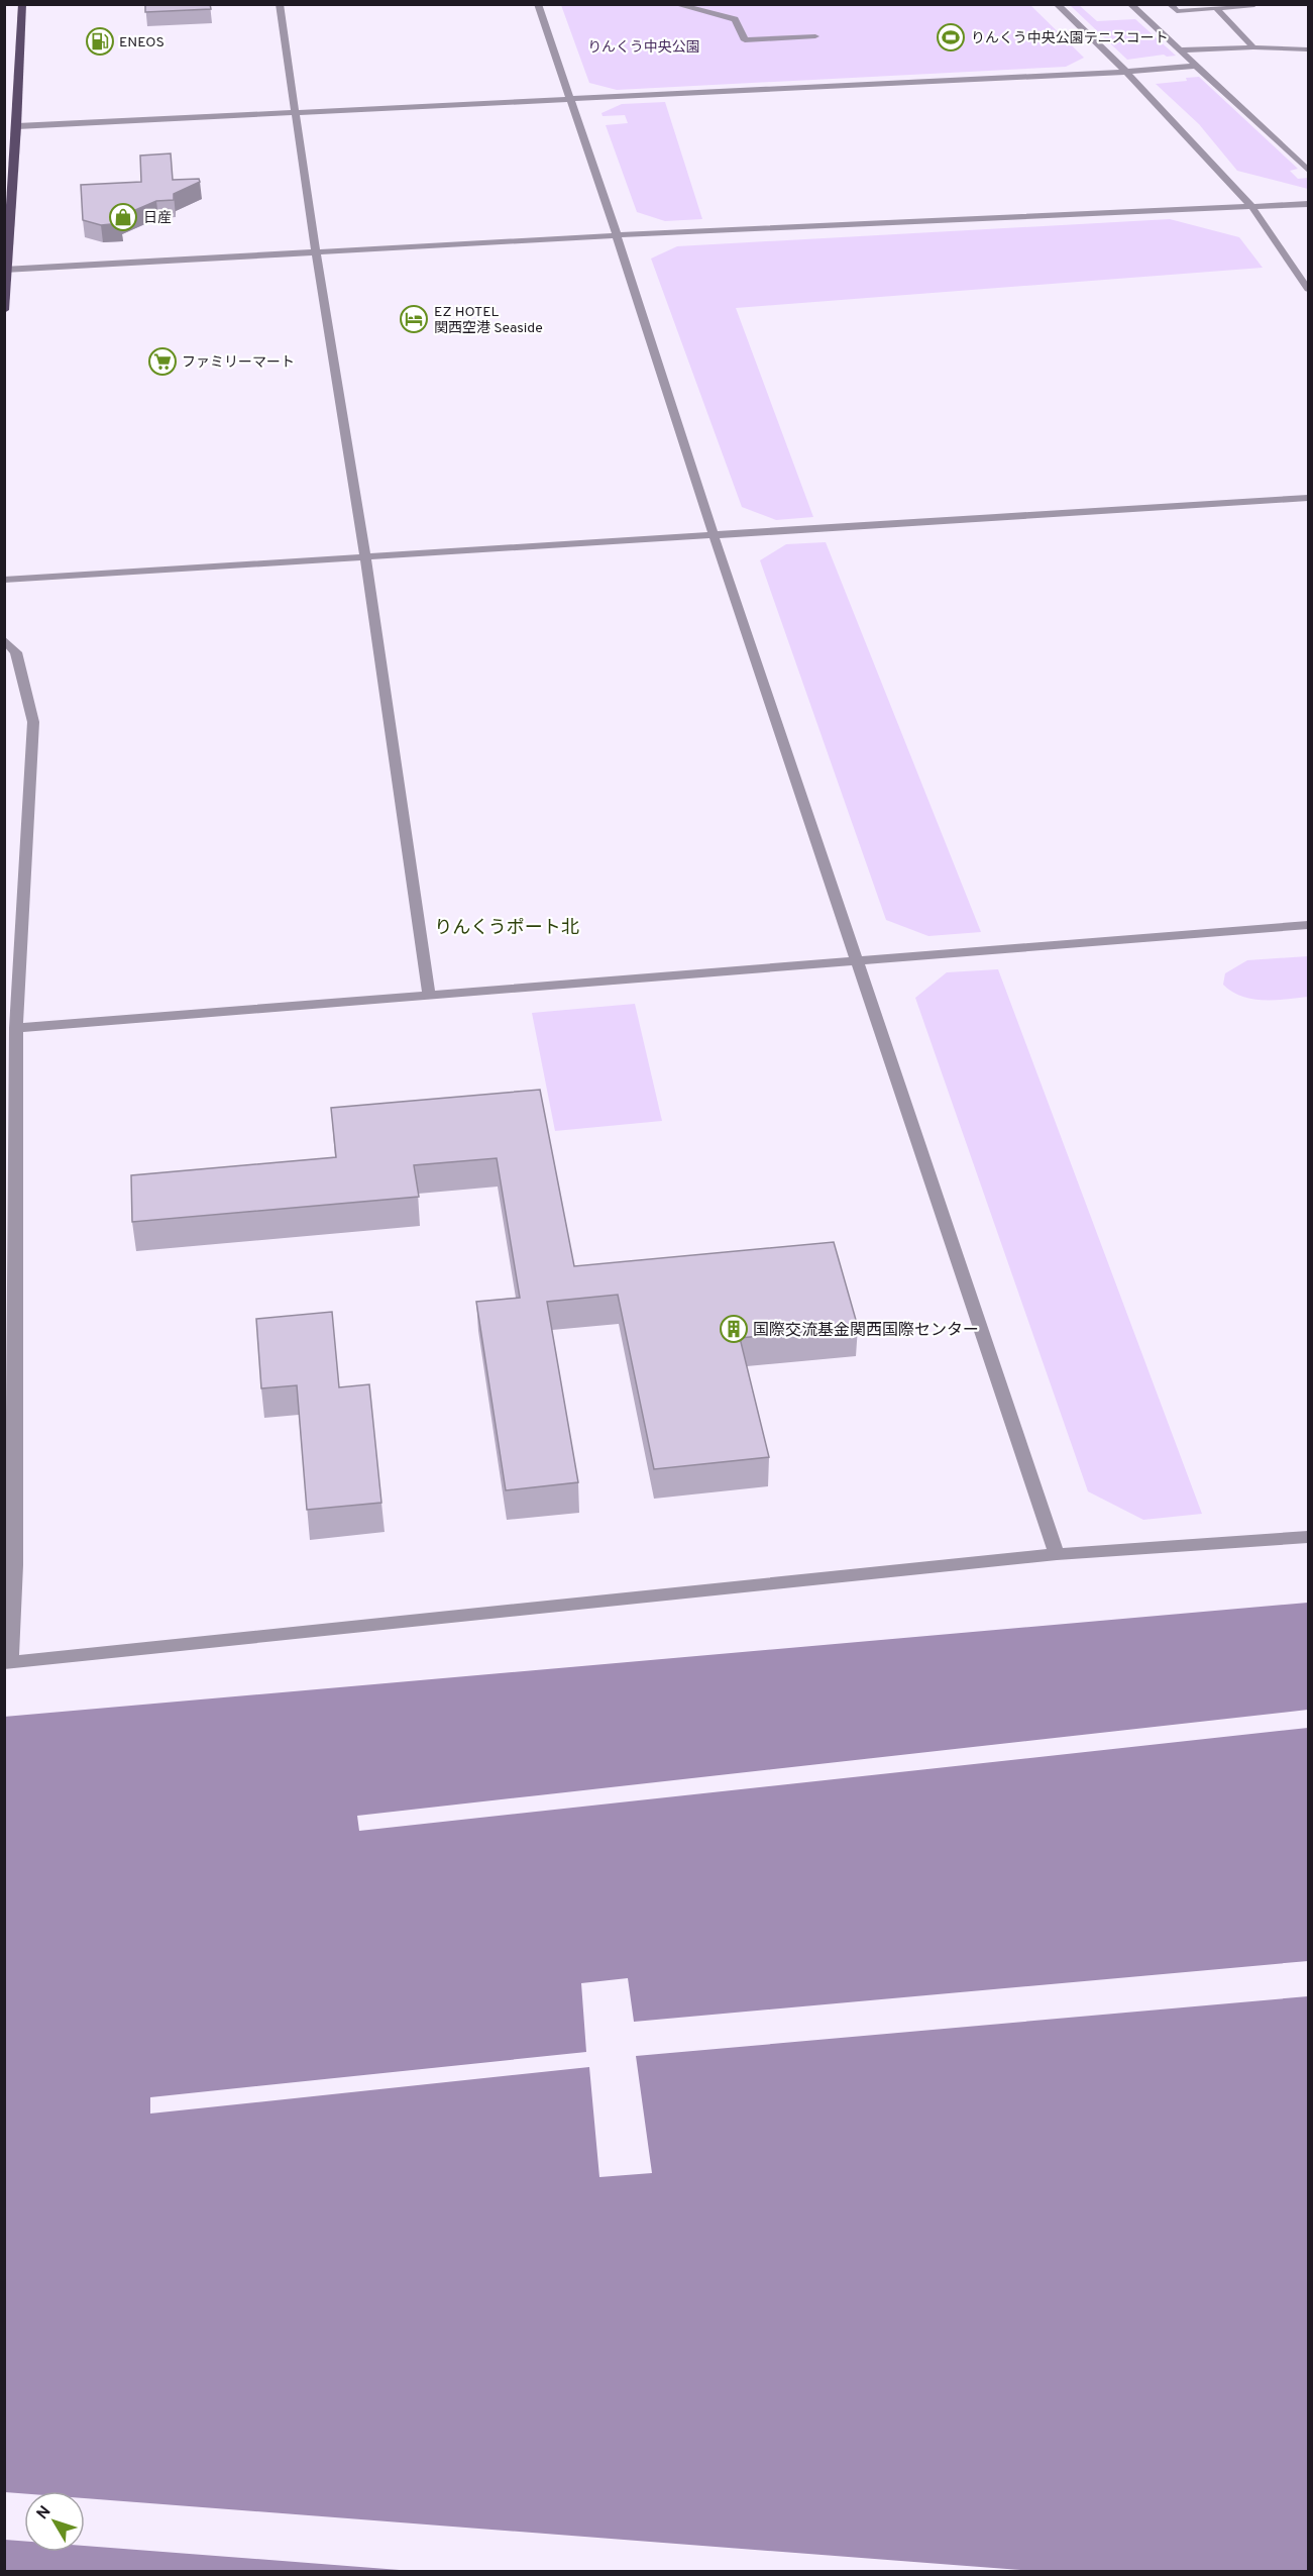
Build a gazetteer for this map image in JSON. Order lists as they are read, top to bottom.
{
  "districts": ["りんくうポート北"],
  "parks": ["りんくう中央公園"],
  "places": {
    "sports": ["りんくう中央公園テニスコート"],
    "fuel station": ["ENEOS"],
    "shop": ["日産"],
    "hotel": ["EZ HOTEL 関西空港 Seaside"],
    "supermarket": ["ファミリーマート"],
    "building": ["国際交流基金関西国際センター"]
  },
  "north": "top left"
}
